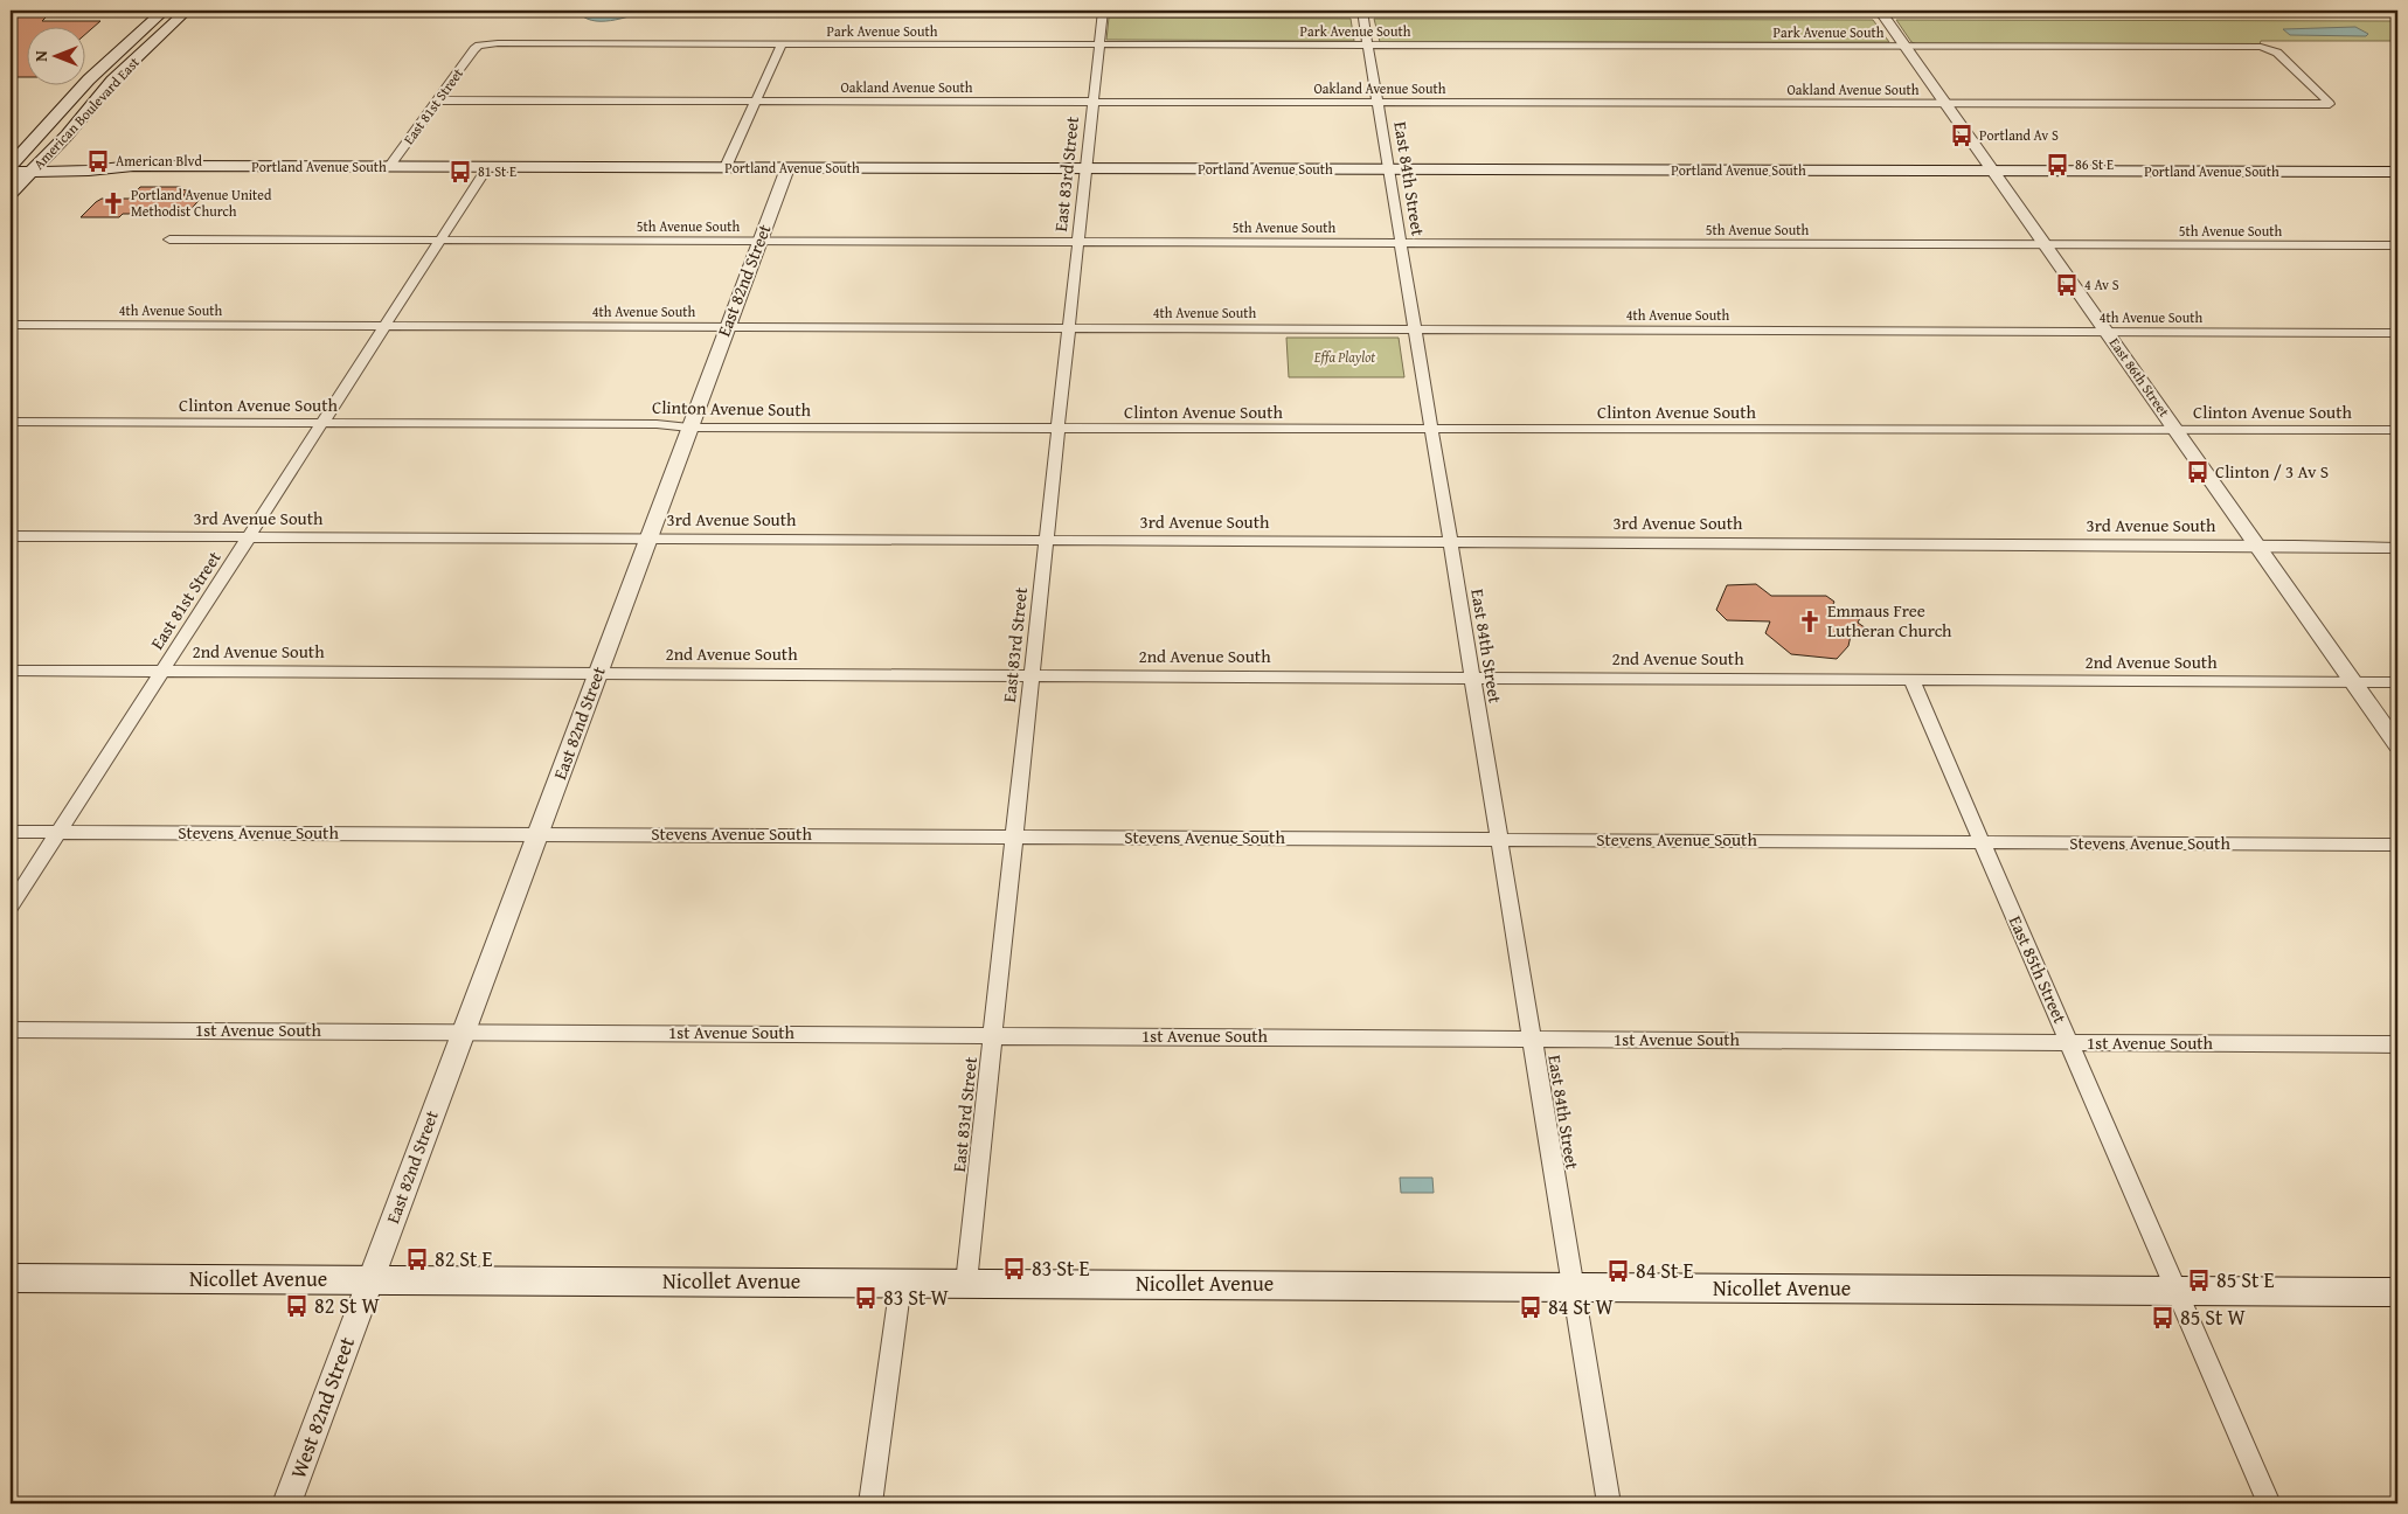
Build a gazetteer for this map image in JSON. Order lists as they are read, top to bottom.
{
  "streets": {
    "main road": ["American Boulevard East", "Portland Avenue South", "Nicollet Avenue"],
    "street": [
      "Park Avenue South",
      "Oakland Avenue South",
      "East 81st Street",
      "East 83rd Street",
      "East 84th Street",
      "5th Avenue South",
      "East 82nd Street",
      "4th Avenue South",
      "East 86th Street",
      "Clinton Avenue South",
      "3rd Avenue South",
      "2nd Avenue South",
      "Stevens Avenue South",
      "East 85th Street",
      "1st Avenue South",
      "West 82nd Street"
    ]
  },
  "crossings": [
    ["Park Avenue South", "Oakland Avenue South"],
    ["Park Avenue South", "East 81st Street"],
    ["Park Avenue South", "East 83rd Street"],
    ["Park Avenue South", "East 84th Street"],
    ["Park Avenue South", "East 86th Street"],
    ["Oakland Avenue South", "East 81st Street"],
    ["Oakland Avenue South", "East 83rd Street"],
    ["Oakland Avenue South", "East 84th Street"],
    ["Oakland Avenue South", "East 86th Street"],
    ["East 81st Street", "Portland Avenue South"],
    ["East 81st Street", "5th Avenue South"],
    ["East 81st Street", "4th Avenue South"],
    ["East 81st Street", "Clinton Avenue South"],
    ["East 81st Street", "3rd Avenue South"],
    ["East 81st Street", "2nd Avenue South"],
    ["East 81st Street", "Stevens Avenue South"],
    ["American Boulevard East", "Portland Avenue South"],
    ["Portland Avenue South", "East 83rd Street"],
    ["Portland Avenue South", "East 84th Street"],
    ["Portland Avenue South", "East 82nd Street"],
    ["Portland Avenue South", "East 86th Street"],
    ["East 83rd Street", "5th Avenue South"],
    ["East 83rd Street", "4th Avenue South"],
    ["East 83rd Street", "Clinton Avenue South"],
    ["East 83rd Street", "3rd Avenue South"],
    ["East 83rd Street", "2nd Avenue South"],
    ["East 83rd Street", "Stevens Avenue South"],
    ["East 83rd Street", "1st Avenue South"],
    ["East 83rd Street", "Nicollet Avenue"],
    ["East 84th Street", "5th Avenue South"],
    ["East 84th Street", "4th Avenue South"],
    ["East 84th Street", "Clinton Avenue South"],
    ["East 84th Street", "3rd Avenue South"],
    ["East 84th Street", "2nd Avenue South"],
    ["East 84th Street", "Stevens Avenue South"],
    ["East 84th Street", "1st Avenue South"],
    ["East 84th Street", "Nicollet Avenue"],
    ["5th Avenue South", "East 82nd Street"],
    ["5th Avenue South", "East 86th Street"],
    ["East 82nd Street", "4th Avenue South"],
    ["East 82nd Street", "Clinton Avenue South"],
    ["East 82nd Street", "3rd Avenue South"],
    ["East 82nd Street", "2nd Avenue South"],
    ["East 82nd Street", "Stevens Avenue South"],
    ["East 82nd Street", "1st Avenue South"],
    ["East 82nd Street", "Nicollet Avenue"],
    ["East 82nd Street", "West 82nd Street"],
    ["4th Avenue South", "East 86th Street"],
    ["East 86th Street", "Clinton Avenue South"],
    ["East 86th Street", "3rd Avenue South"],
    ["East 86th Street", "2nd Avenue South"],
    ["2nd Avenue South", "East 85th Street"],
    ["Stevens Avenue South", "East 85th Street"],
    ["East 85th Street", "1st Avenue South"],
    ["East 85th Street", "Nicollet Avenue"],
    ["Nicollet Avenue", "West 82nd Street"]
  ],
  "parks": ["Effa Playlot"],
  "places": {
    "bus stop": [
      "Portland Av S",
      "American Blvd",
      "86 St E",
      "81 St E",
      "4 Av S",
      "Clinton / 3 Av S",
      "82 St E",
      "83 St E",
      "84 St E",
      "85 St E",
      "83 St W",
      "82 St W",
      "84 St W",
      "85 St W"
    ],
    "church": ["Portland Avenue United Methodist Church", "Emmaus Free Lutheran Church"]
  },
  "north": "left"
}
